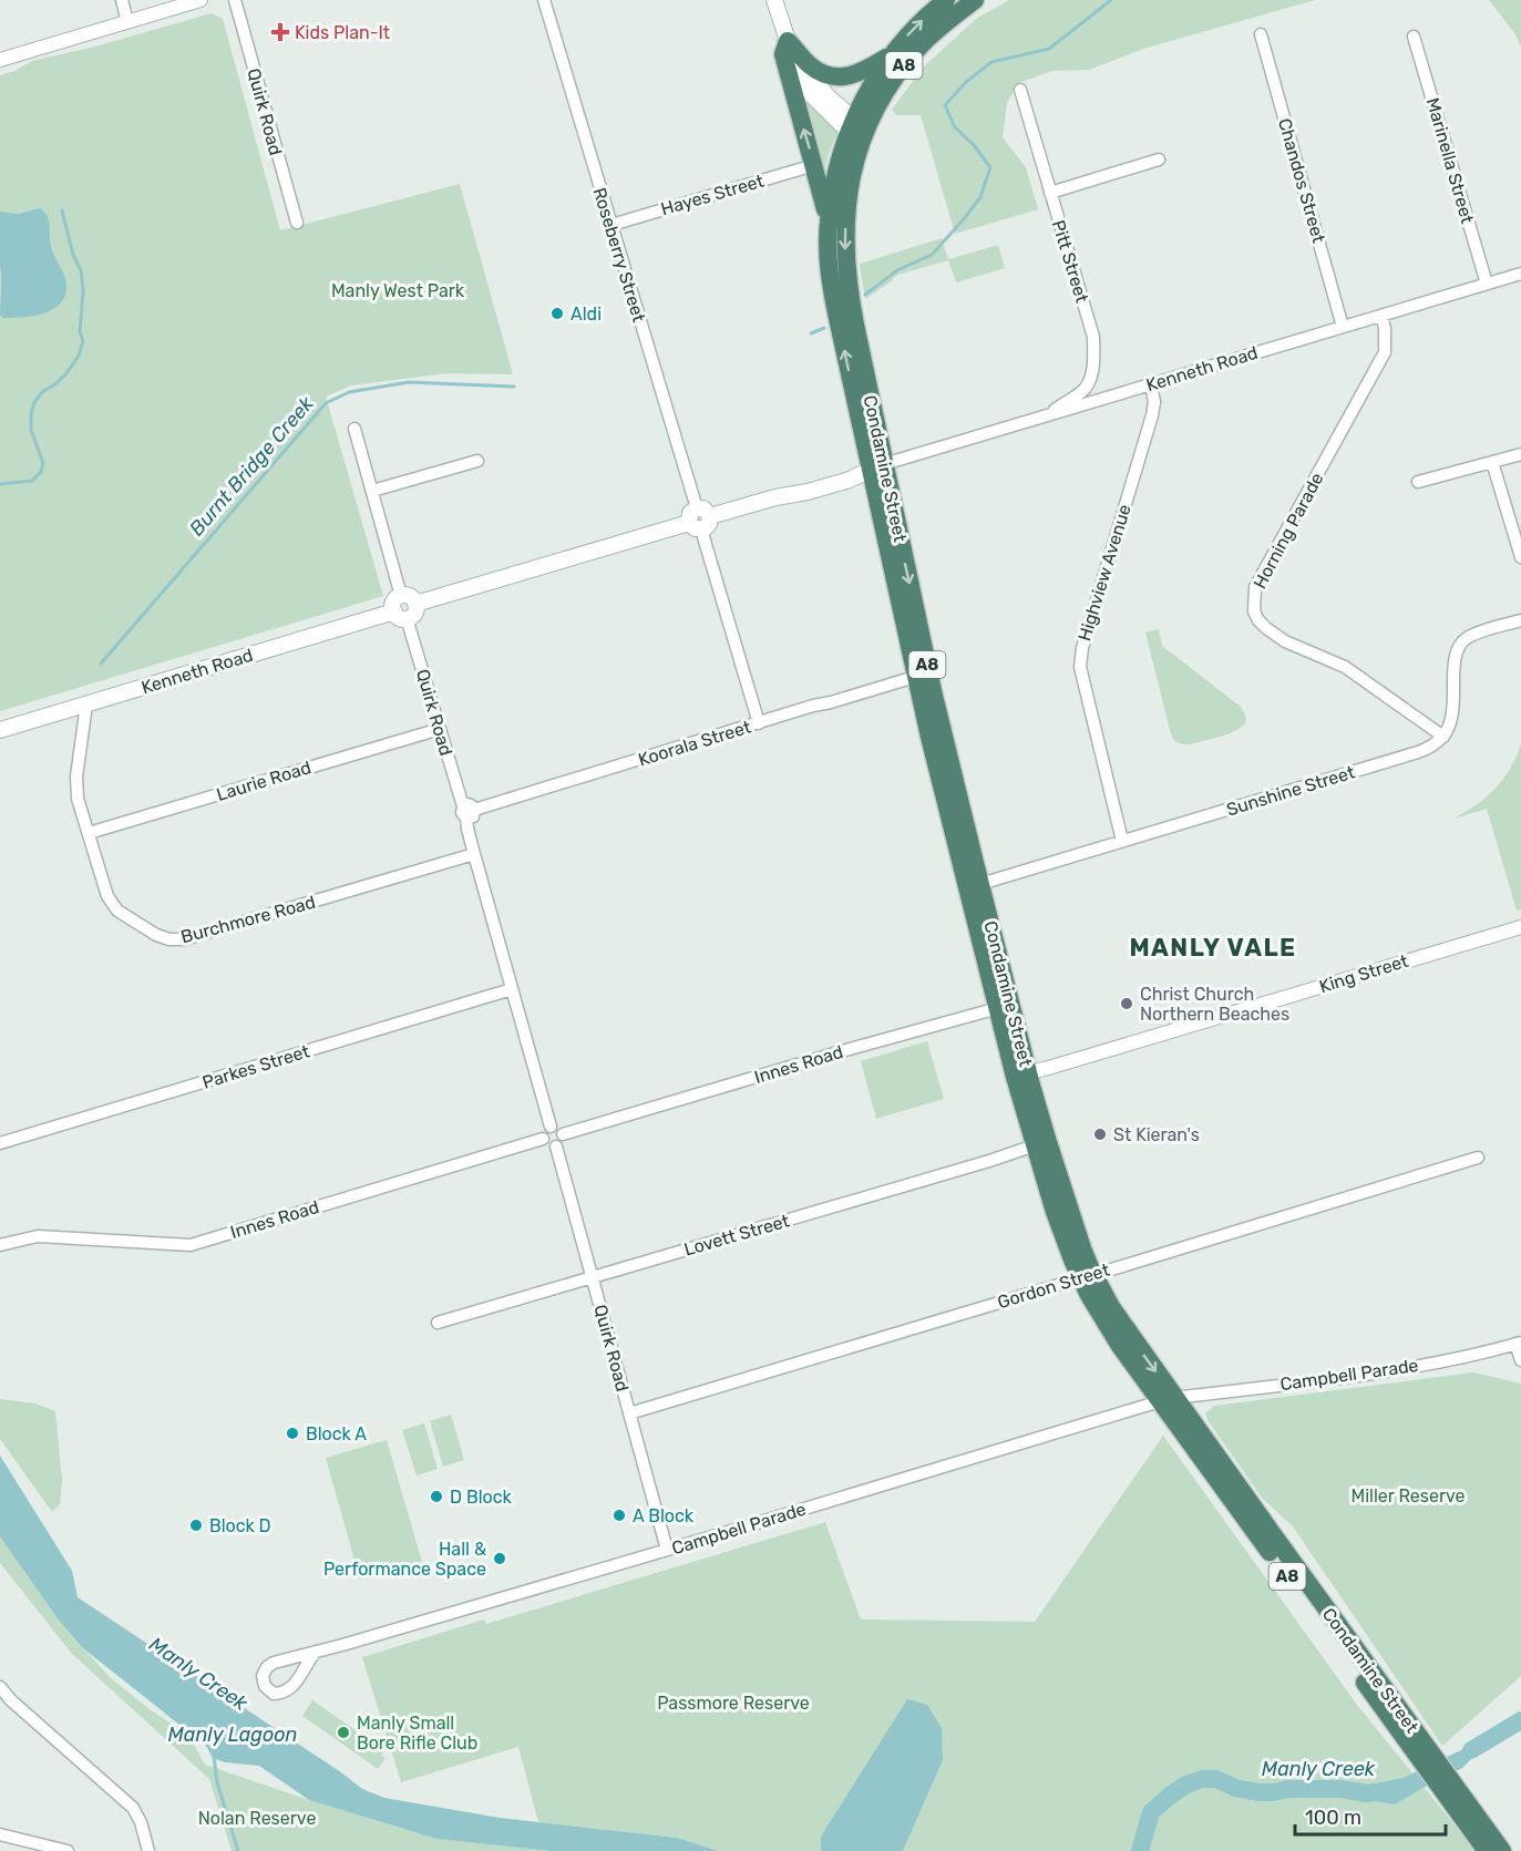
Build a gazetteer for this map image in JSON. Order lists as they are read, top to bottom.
{
  "streets": {
    "highway": ["A8", "Condamine Street"],
    "main road": ["Kenneth Road"],
    "street": [
      "Quirk Road",
      "Marinella Street",
      "Chandos Street",
      "Hayes Street",
      "Roseberry Street",
      "Pitt Street",
      "Horning Parade",
      "Highview Avenue",
      "Koorala Street",
      "Laurie Road",
      "Sunshine Street",
      "Burchmore Road",
      "King Street",
      "Innes Road",
      "Parkes Street",
      "Lovett Street",
      "Gordon Street",
      "Campbell Parade"
    ]
  },
  "crossings": [
    ["A8", "Condamine Street"],
    ["Quirk Road", "Kenneth Road"],
    ["Quirk Road", "Koorala Street"],
    ["Quirk Road", "Laurie Road"],
    ["Quirk Road", "Burchmore Road"],
    ["Quirk Road", "Innes Road"],
    ["Quirk Road", "Parkes Street"],
    ["Quirk Road", "Lovett Street"],
    ["Quirk Road", "Gordon Street"],
    ["Quirk Road", "Campbell Parade"],
    ["Marinella Street", "Kenneth Road"],
    ["Chandos Street", "Kenneth Road"],
    ["Hayes Street", "Roseberry Street"],
    ["Roseberry Street", "Kenneth Road"],
    ["Roseberry Street", "Koorala Street"],
    ["Pitt Street", "Kenneth Road"],
    ["Kenneth Road", "Condamine Street"],
    ["Kenneth Road", "Horning Parade"],
    ["Kenneth Road", "Highview Avenue"],
    ["Kenneth Road", "Burchmore Road"],
    ["Condamine Street", "Koorala Street"],
    ["Condamine Street", "Sunshine Street"],
    ["Condamine Street", "King Street"],
    ["Condamine Street", "Innes Road"],
    ["Condamine Street", "Lovett Street"],
    ["Condamine Street", "Gordon Street"],
    ["Condamine Street", "Campbell Parade"],
    ["Horning Parade", "Sunshine Street"],
    ["Highview Avenue", "Sunshine Street"],
    ["Laurie Road", "Burchmore Road"]
  ],
  "districts": ["MANLY VALE"],
  "water": ["Burnt Bridge Creek", "Manly Creek", "Manly Lagoon"],
  "parks": [
    "Manly West Park",
    "Miller Reserve",
    "Passmore Reserve",
    "Nolan Reserve"
  ],
  "places": {
    "health": ["Kids Plan-It"],
    "other": [
      "Aldi",
      "Christ Church Northern Beaches",
      "St Kieran's",
      "Block A",
      "D Block",
      "A Block",
      "Block D",
      "Hall & Performance Space",
      "Manly Small Bore Rifle Club"
    ]
  },
  "scale_bar": "100 m"
}
